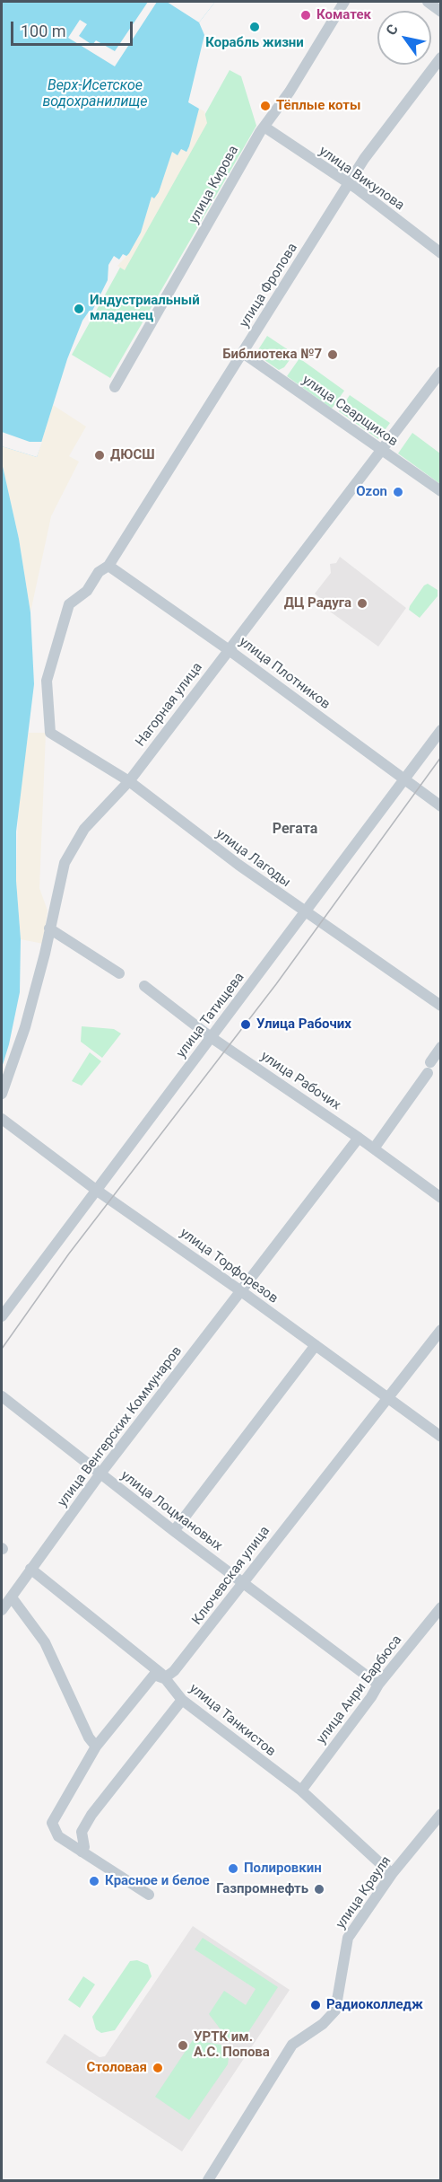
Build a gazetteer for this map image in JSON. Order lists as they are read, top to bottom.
{
  "streets": {
    "street": [
      "улица Викулова",
      "улица Кирова",
      "улица Фролова",
      "улица Сварщиков",
      "улица Плотников",
      "Нагорная улица",
      "улица Лагоды",
      "улица Татищева",
      "улица Рабочих",
      "улица Торфорезов",
      "улица Венгерских Коммунаров",
      "улица Лоцмановых",
      "Ключевская улица",
      "улица Анри Барбюса",
      "улица Танкистов",
      "улица Крауля"
    ]
  },
  "crossings": [
    ["улица Викулова", "улица Кирова"],
    ["улица Викулова", "улица Фролова"],
    ["улица Фролова", "улица Сварщиков"],
    ["улица Фролова", "улица Плотников"],
    ["улица Фролова", "улица Лагоды"],
    ["улица Сварщиков", "Нагорная улица"],
    ["улица Плотников", "Нагорная улица"],
    ["улица Плотников", "улица Татищева"],
    ["Нагорная улица", "улица Лагоды"],
    ["улица Лагоды", "улица Татищева"],
    ["улица Татищева", "улица Рабочих"],
    ["улица Татищева", "улица Торфорезов"],
    ["улица Рабочих", "улица Венгерских Коммунаров"],
    ["улица Торфорезов", "улица Венгерских Коммунаров"],
    ["улица Торфорезов", "Ключевская улица"],
    ["улица Венгерских Коммунаров", "улица Лоцмановых"],
    ["улица Венгерских Коммунаров", "улица Танкистов"],
    ["улица Лоцмановых", "Ключевская улица"],
    ["улица Лоцмановых", "улица Анри Барбюса"],
    ["Ключевская улица", "улица Танкистов"],
    ["улица Анри Барбюса", "улица Танкистов"],
    ["улица Танкистов", "улица Крауля"]
  ],
  "districts": ["Регата"],
  "water": ["Верх-Исетское водохранилище"],
  "places": [
    "Коматек",
    "Корабль жизни",
    "Тёплые коты",
    "Индустриальный младенец",
    "Библиотека №7",
    "ДЮСШ",
    "Ozon",
    "ДЦ Радуга",
    "Улица Рабочих",
    "Полировкин",
    "Красное и белое",
    "Газпромнефть",
    "Радиоколледж",
    "УРТК им. А.С. Попова",
    "Столовая"
  ],
  "scale_bar": "100 m",
  "north": "top left"
}
